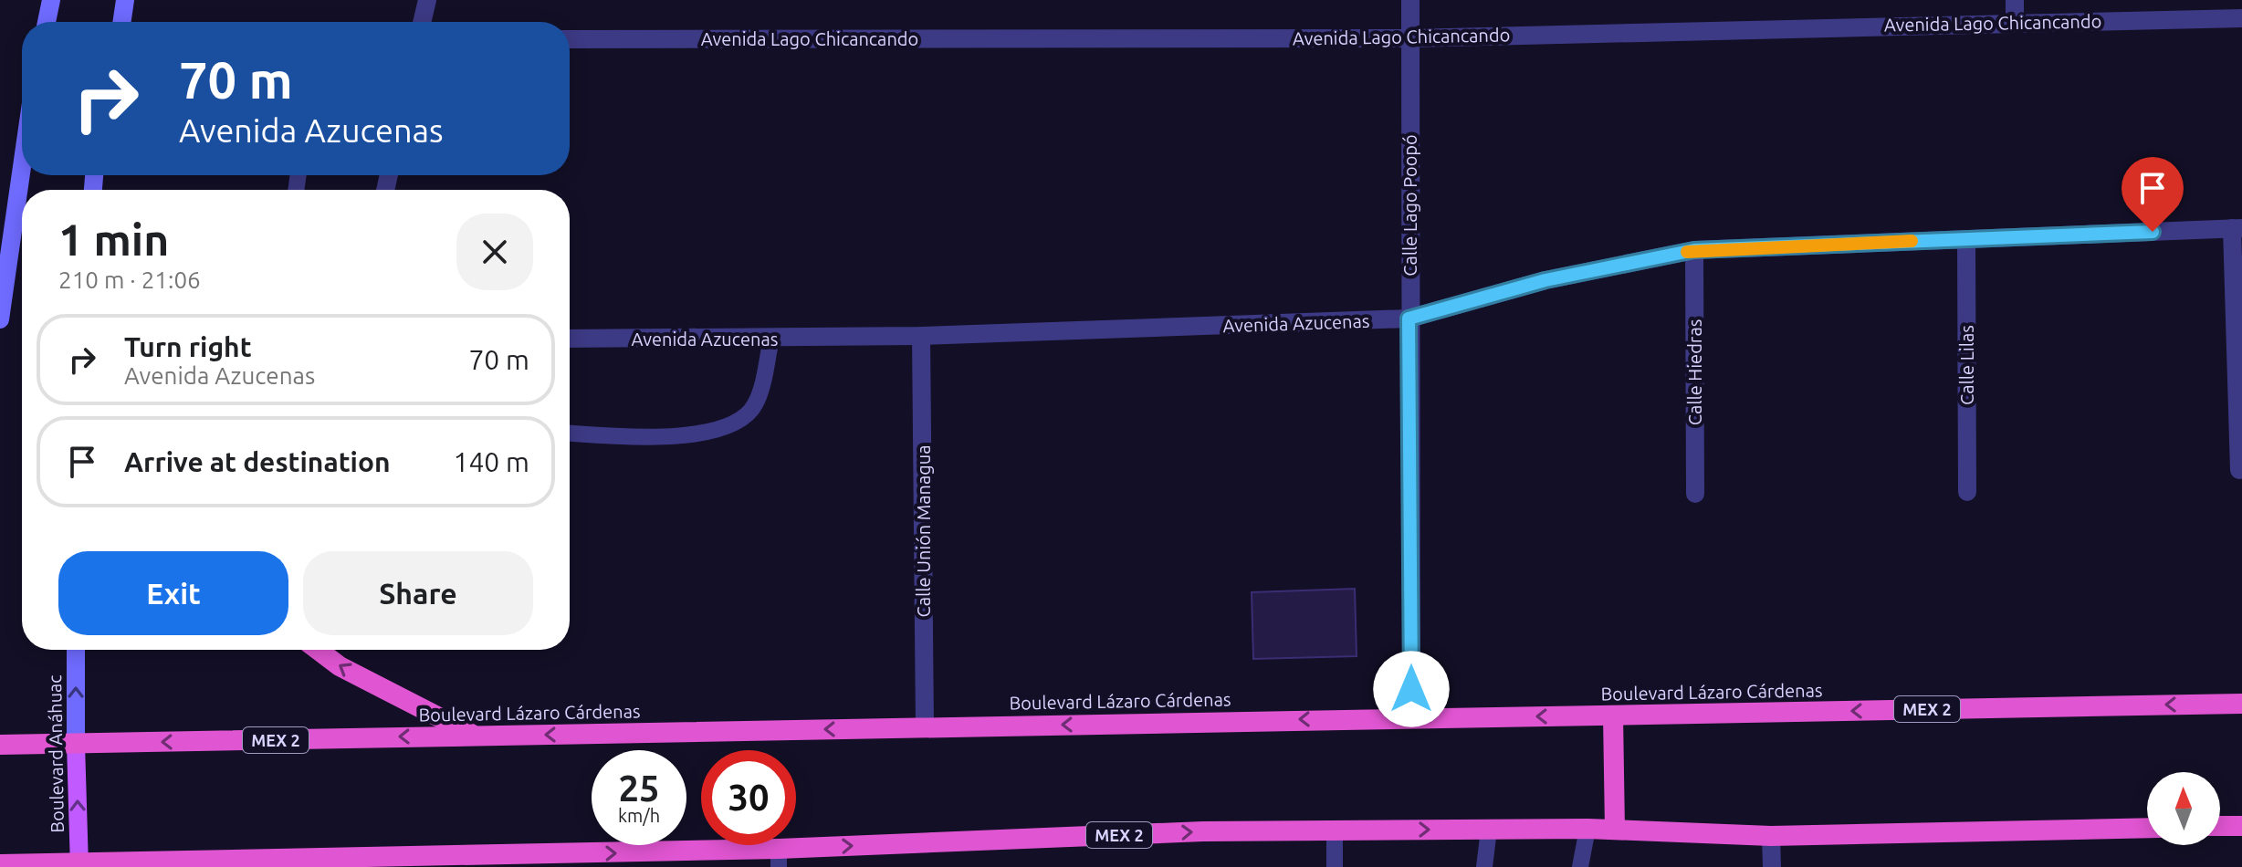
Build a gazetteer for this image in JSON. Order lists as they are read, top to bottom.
{
  "streets": {
    "highway": ["Boulevard Lázaro Cárdenas", "MEX 2"],
    "main road": ["Boulevard Anáhuac"],
    "street": [
      "Avenida Lago Chicancando",
      "Calle Lago Poopó",
      "Avenida Azucenas",
      "Calle Lilas",
      "Calle Hiedras",
      "Calle Unión Managua"
    ]
  },
  "crossings": [
    ["Avenida Lago Chicancando", "Calle Lago Poopó"],
    ["Calle Lago Poopó", "Avenida Azucenas"],
    ["Calle Lago Poopó", "Boulevard Lázaro Cárdenas"],
    ["Avenida Azucenas", "Calle Lilas"],
    ["Avenida Azucenas", "Calle Hiedras"],
    ["Avenida Azucenas", "Calle Unión Managua"],
    ["Calle Unión Managua", "Boulevard Lázaro Cárdenas"],
    ["Boulevard Lázaro Cárdenas", "Boulevard Anáhuac"],
    ["MEX 2", "Boulevard Anáhuac"]
  ],
  "one_way": ["Boulevard Anáhuac"],
  "north": "top",
  "page": {
    "turn": ["70 m", "Avenida Azucenas"],
    "heading": ["1 min", "210 m · 21:06"],
    "list": [
      {
        "name": "Turn right",
        "note": "Avenida Azucenas",
        "value": "70 m"
      },
      {
        "name": "Arrive at destination",
        "value": "140 m"
      }
    ],
    "buttons": ["Exit", "Share"],
    "speed": "25 km/h",
    "limit": "30"
  }
}
